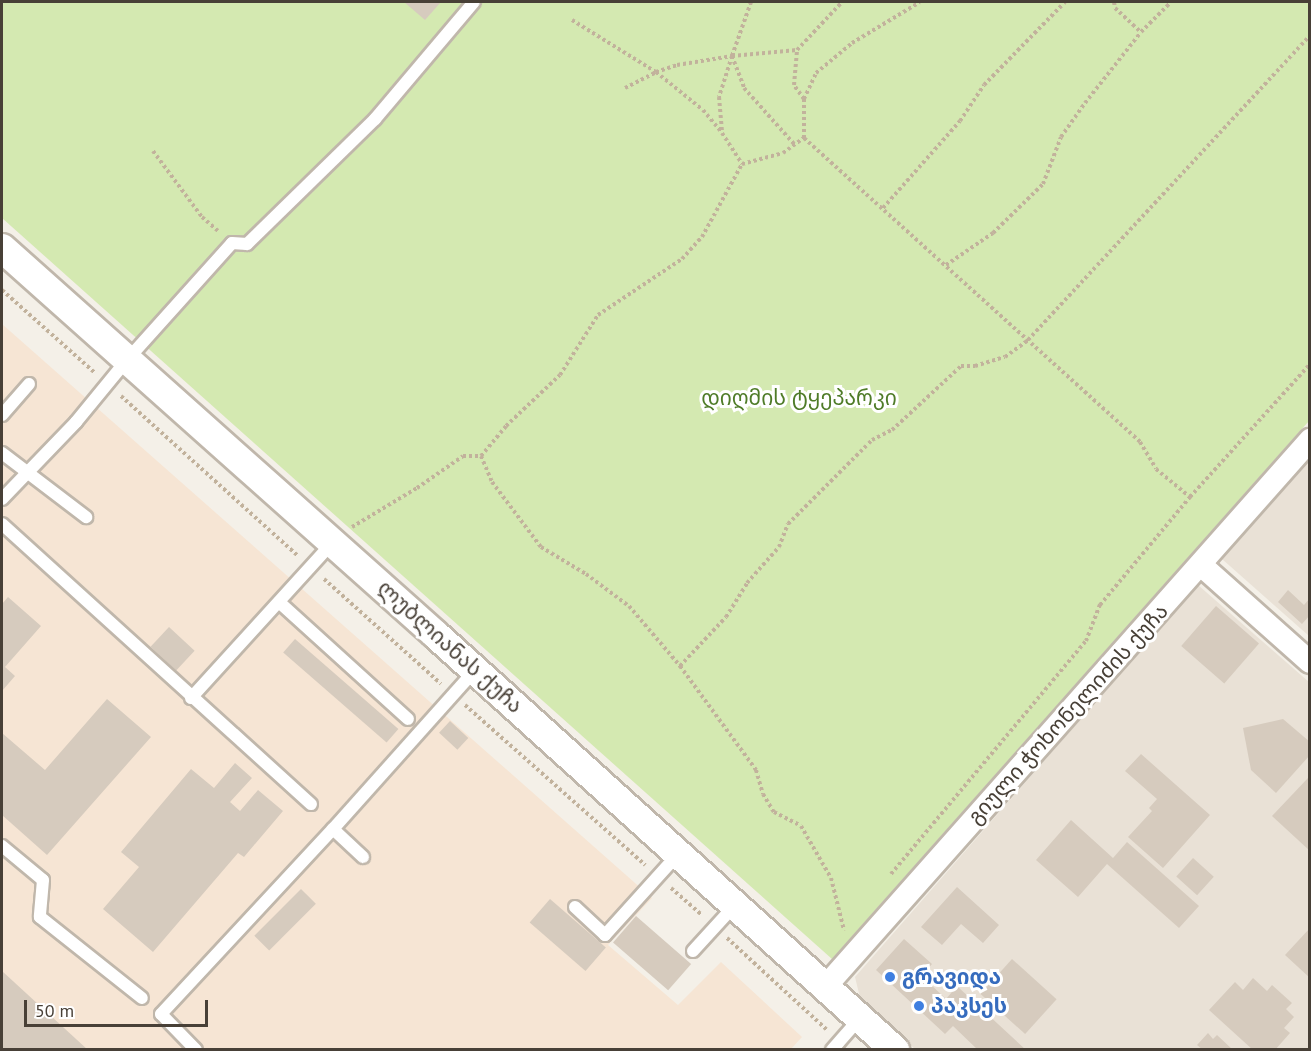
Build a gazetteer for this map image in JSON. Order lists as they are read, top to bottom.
{
  "streets": {
    "street": ["ლუბლიანას ქუჩა", "გიული ჭოხონელიძის ქუჩა"]
  },
  "crossings": [
    ["ლუბლიანას ქუჩა", "გიული ჭოხონელიძის ქუჩა"]
  ],
  "parks": ["დიღმის ტყეპარკი"],
  "places": ["გრავიდა", "პაკსეს"],
  "scale_bar": "50 m"
}
